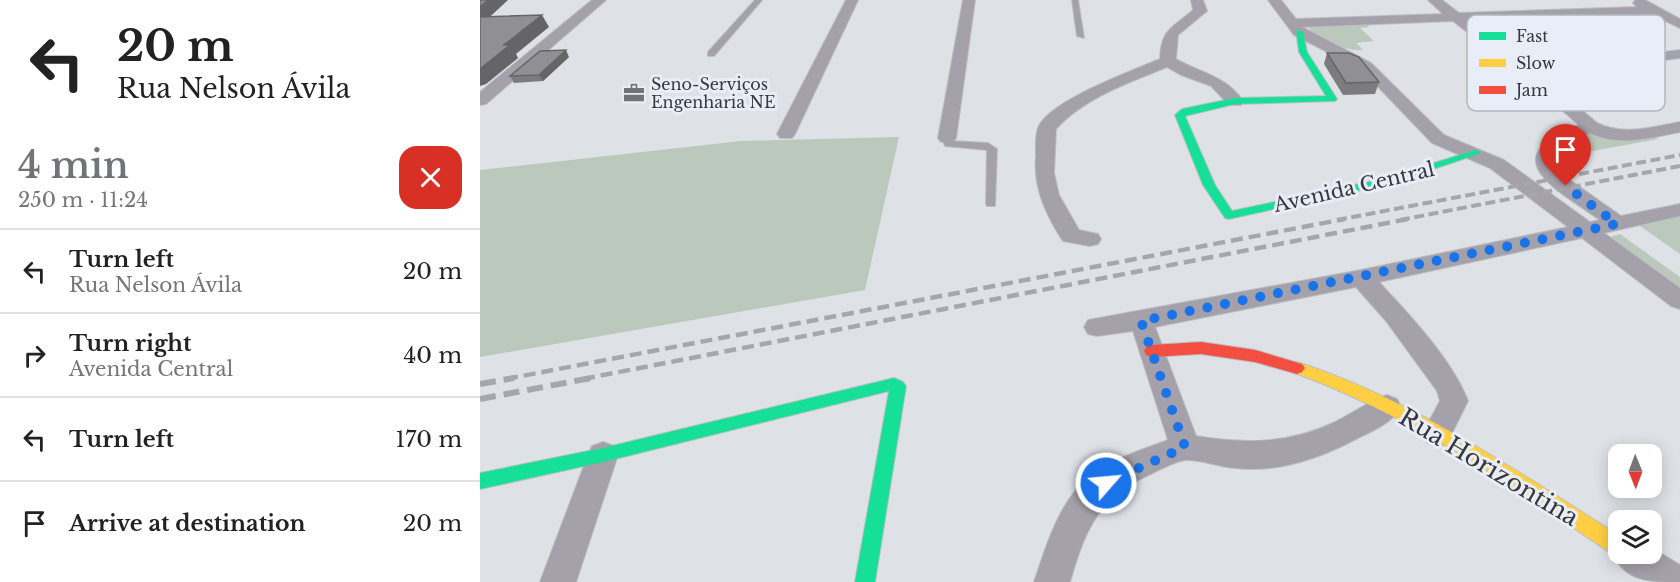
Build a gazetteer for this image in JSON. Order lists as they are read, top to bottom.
{
  "streets": {
    "street": ["Avenida Central", "Rua Horizontina"]
  },
  "places": {
    "office": ["Seno-Serviços Engenharia NE"]
  },
  "legend": ["Fast", "Slow", "Jam"],
  "north": "bottom",
  "page": {
    "turn": ["20 m", "Rua Nelson Ávila"],
    "heading": ["4 min", "250 m · 11:24"],
    "list": [
      {
        "name": "Turn left",
        "note": "Rua Nelson Ávila",
        "value": "20 m"
      },
      {
        "name": "Turn right",
        "note": "Avenida Central",
        "value": "40 m"
      },
      {
        "name": "Turn left",
        "value": "170 m"
      },
      {
        "name": "Arrive at destination",
        "value": "20 m"
      }
    ]
  }
}
